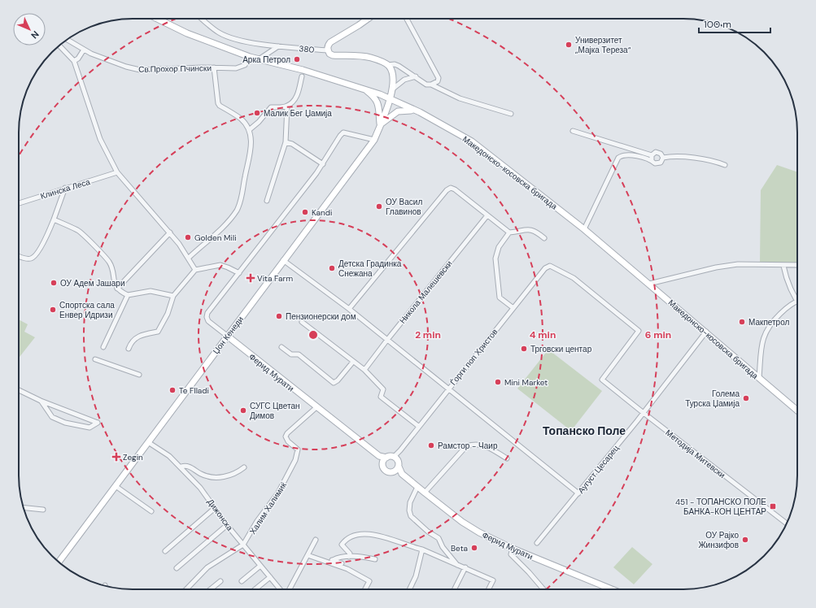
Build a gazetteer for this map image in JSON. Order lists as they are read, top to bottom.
{
  "streets": {
    "street": [
      "380",
      "Св.Прохор Пчински",
      "Македонско-косовска бригада",
      "Клинска Леса",
      "Никола Малешевски",
      "Џон Кенеди",
      "Ѓорги поп Христов",
      "Ферид Мурати",
      "Методија Митевски",
      "Аугуст Цесарец",
      "Халим Халимиќ",
      "Дижонска"
    ]
  },
  "crossings": [
    ["Св.Прохор Пчински", "Македонско-косовска бригада"],
    ["Македонско-косовска бригада", "Џон Кенеди"],
    ["Македонско-косовска бригада", "Аугуст Цесарец"],
    ["Џон Кенеди", "Ферид Мурати"],
    ["Џон Кенеди", "Дижонска"],
    ["Ѓорги поп Христов", "Ферид Мурати"],
    ["Ѓорги поп Христов", "Методија Митевски"],
    ["Ферид Мурати", "Халим Халимиќ"],
    ["Методија Митевски", "Аугуст Цесарец"],
    ["Халим Халимиќ", "Дижонска"]
  ],
  "districts": ["Топанско Поле"],
  "places": {
    "other": [
      "Универзитет „Мајка Тереза“",
      "Арка Петрол",
      "Малик Бег Џамија",
      "ОУ Васил Главинов",
      "Kandi",
      "Golden Mili",
      "Детска Градинка Снежана",
      "ОУ Адем Јашари",
      "Спортска сала Енвер Идризи",
      "Пензионерски дом",
      "Макпетрол",
      "Трговски центар",
      "Mini Market",
      "Te Flladi",
      "Голема Турска Џамија",
      "СУГС Цветан Димов",
      "Рамстор - Чаир",
      "ОУ Рајко Жинзифов",
      "Beta"
    ],
    "health": ["Vita Farm", "Zegin"],
    "transit": ["451 - ТОПАНСКО ПОЛЕ БАНКА-КОН ЦЕНТАР"]
  },
  "scale_bar": "100 m",
  "north": "bottom right",
  "rings": ["2 min", "4 min", "6 min"]
}
